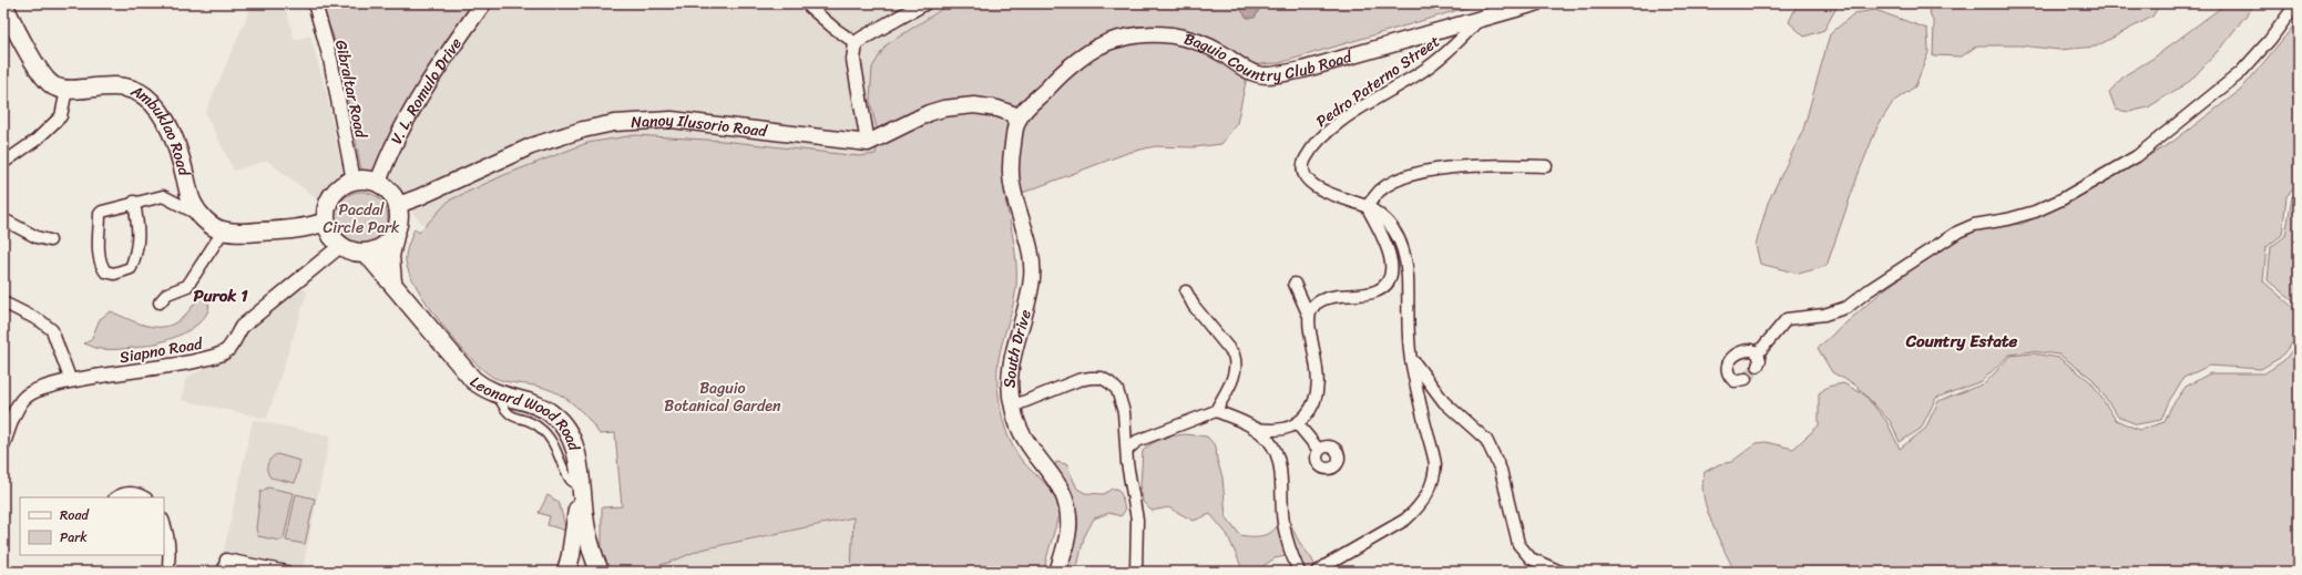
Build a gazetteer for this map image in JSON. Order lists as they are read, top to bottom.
{
  "streets": {
    "main road": [
      "Baguio Country Club Road",
      "V. L. Romulo Drive",
      "Nanoy Ilusorio Road",
      "Ambuklao Road",
      "South Drive",
      "Leonard Wood Road"
    ],
    "street": ["Pedro Paterno Street", "Gibraltar Road", "Siapno Road"]
  },
  "crossings": [
    ["Baguio Country Club Road", "Pedro Paterno Street"],
    ["Baguio Country Club Road", "South Drive"],
    ["Gibraltar Road", "V. L. Romulo Drive"],
    ["Gibraltar Road", "Nanoy Ilusorio Road"],
    ["Gibraltar Road", "Siapno Road"],
    ["Gibraltar Road", "Leonard Wood Road"],
    ["V. L. Romulo Drive", "Nanoy Ilusorio Road"],
    ["V. L. Romulo Drive", "Siapno Road"],
    ["V. L. Romulo Drive", "Leonard Wood Road"],
    ["Nanoy Ilusorio Road", "Siapno Road"],
    ["Nanoy Ilusorio Road", "Leonard Wood Road"],
    ["Siapno Road", "Leonard Wood Road"]
  ],
  "districts": ["Purok 1", "Country Estate"],
  "parks": ["Pacdal Circle Park", "Baguio Botanical Garden"],
  "legend": ["Road", "Park"]
}
